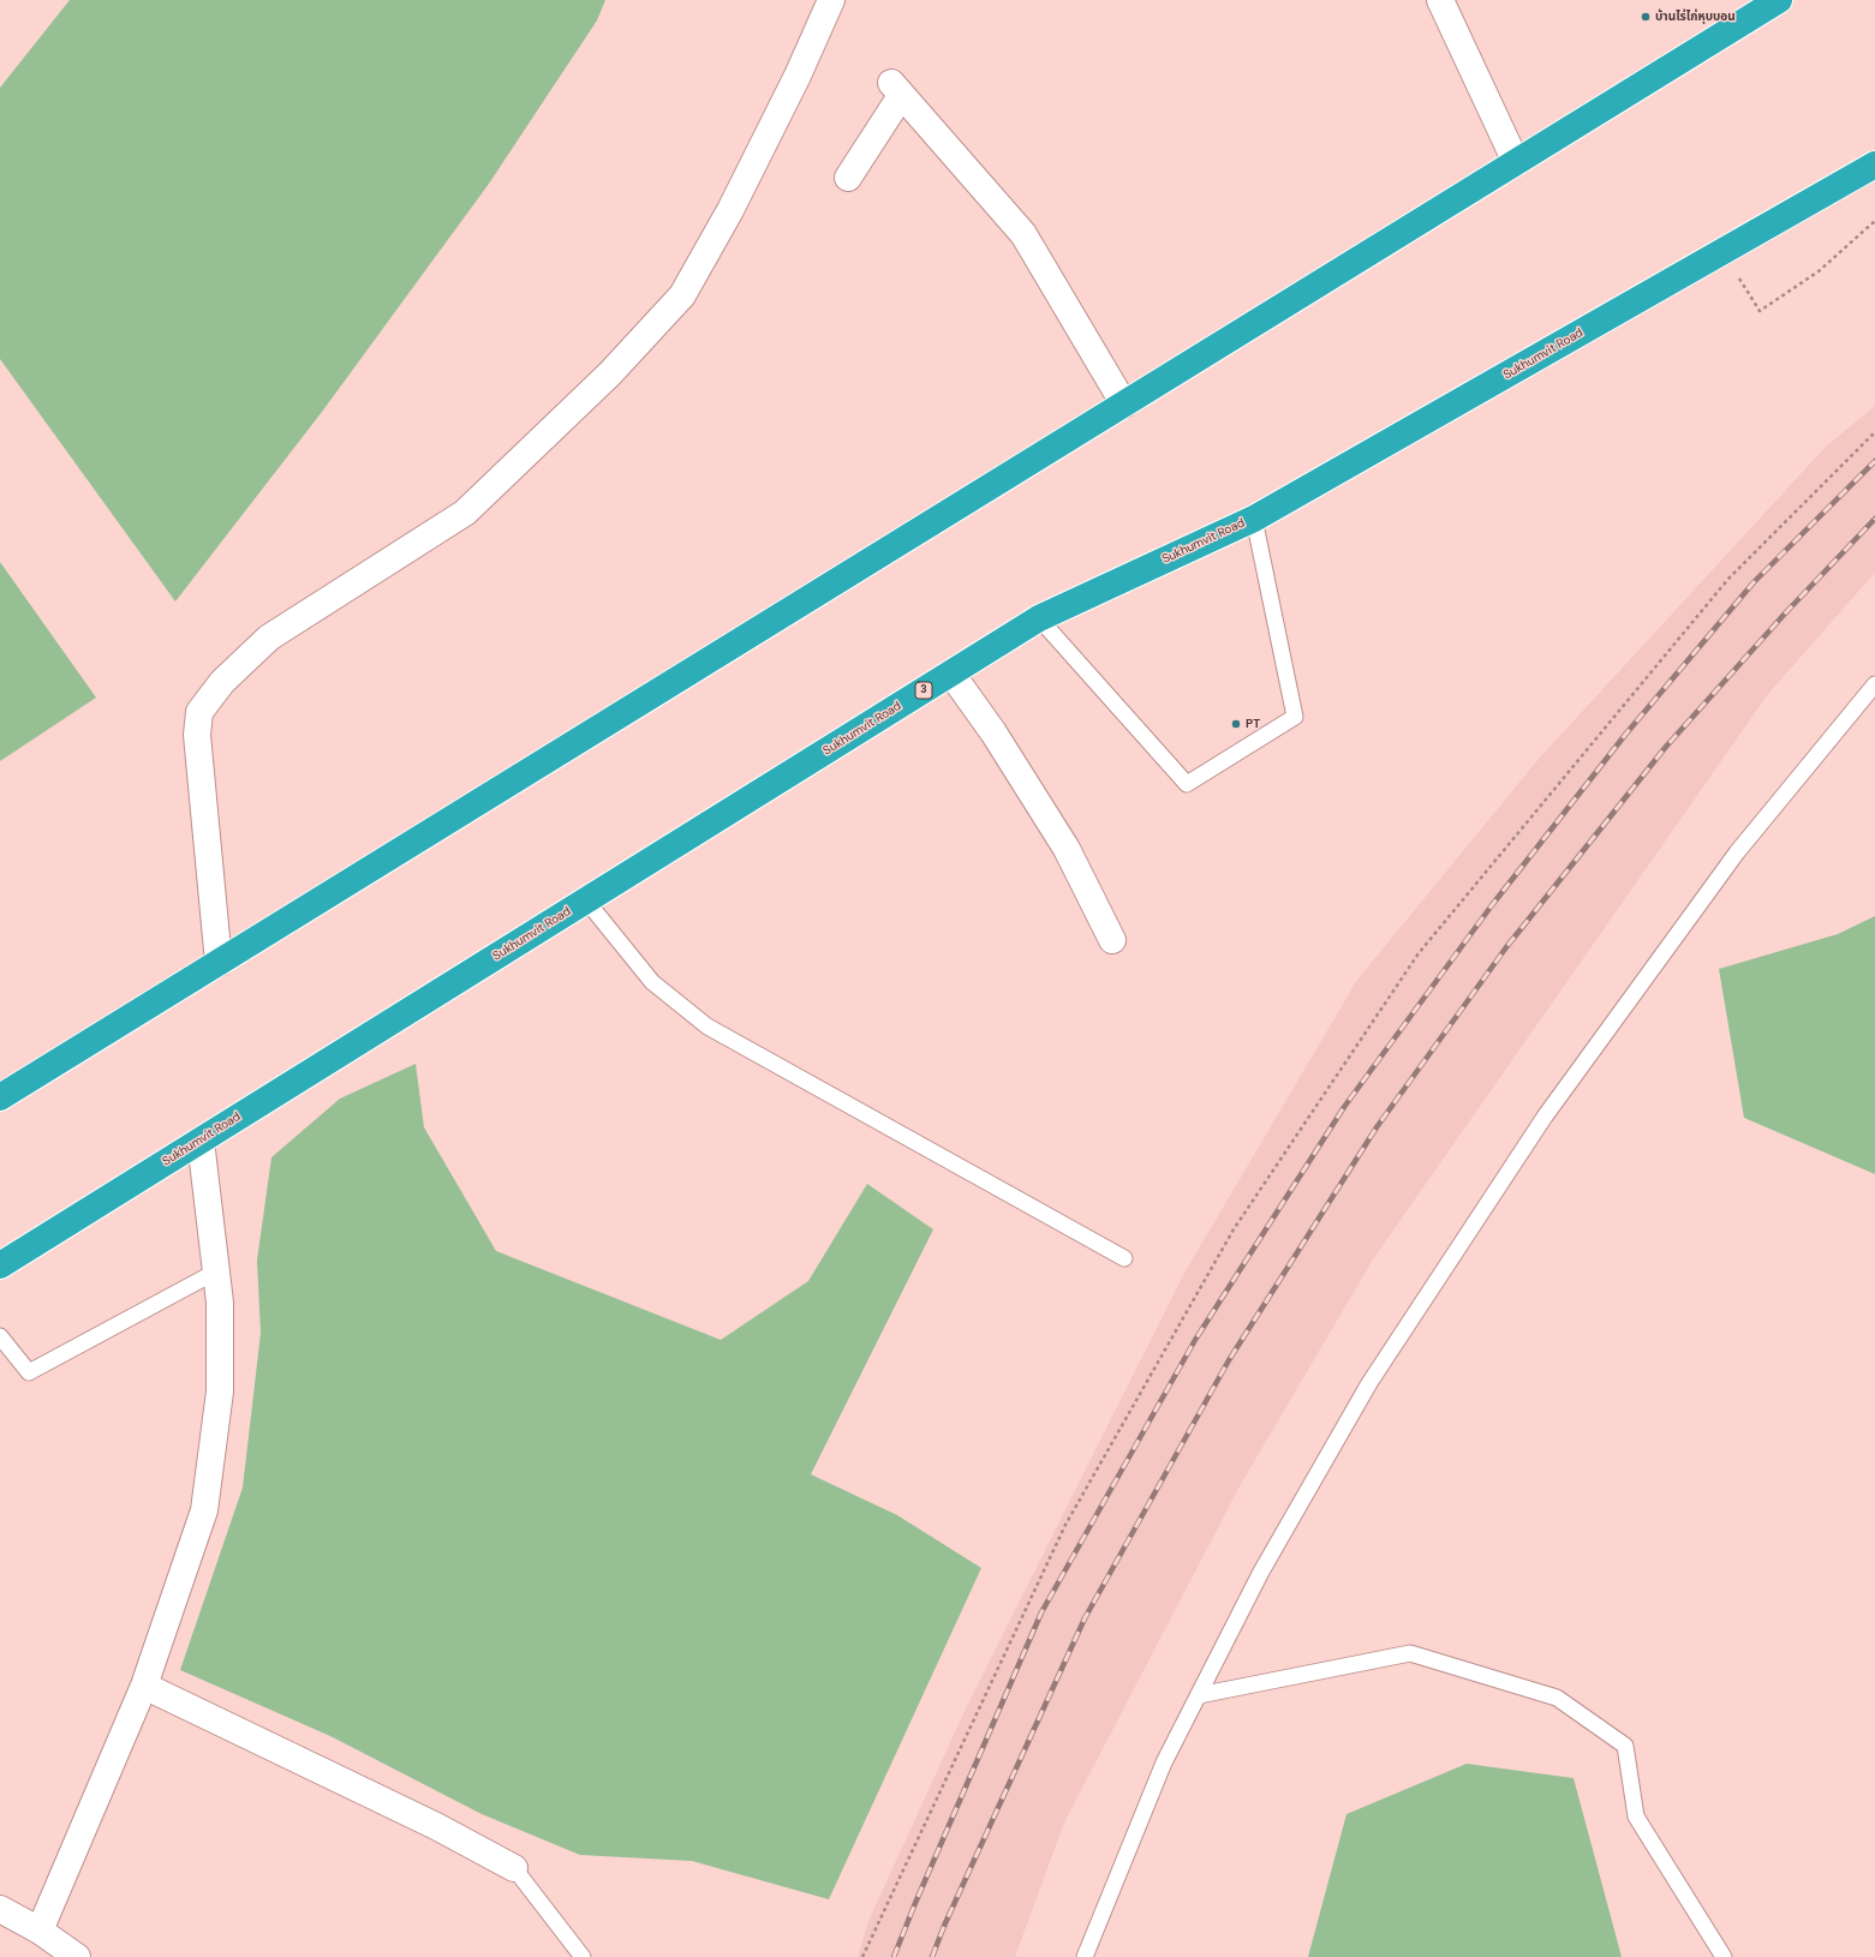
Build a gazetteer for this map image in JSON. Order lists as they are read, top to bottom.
{
  "streets": {
    "highway": ["Sukhumvit Road", "3"]
  },
  "places": ["บ้านไร่ไก่หุบบอน", "PT"]
}
